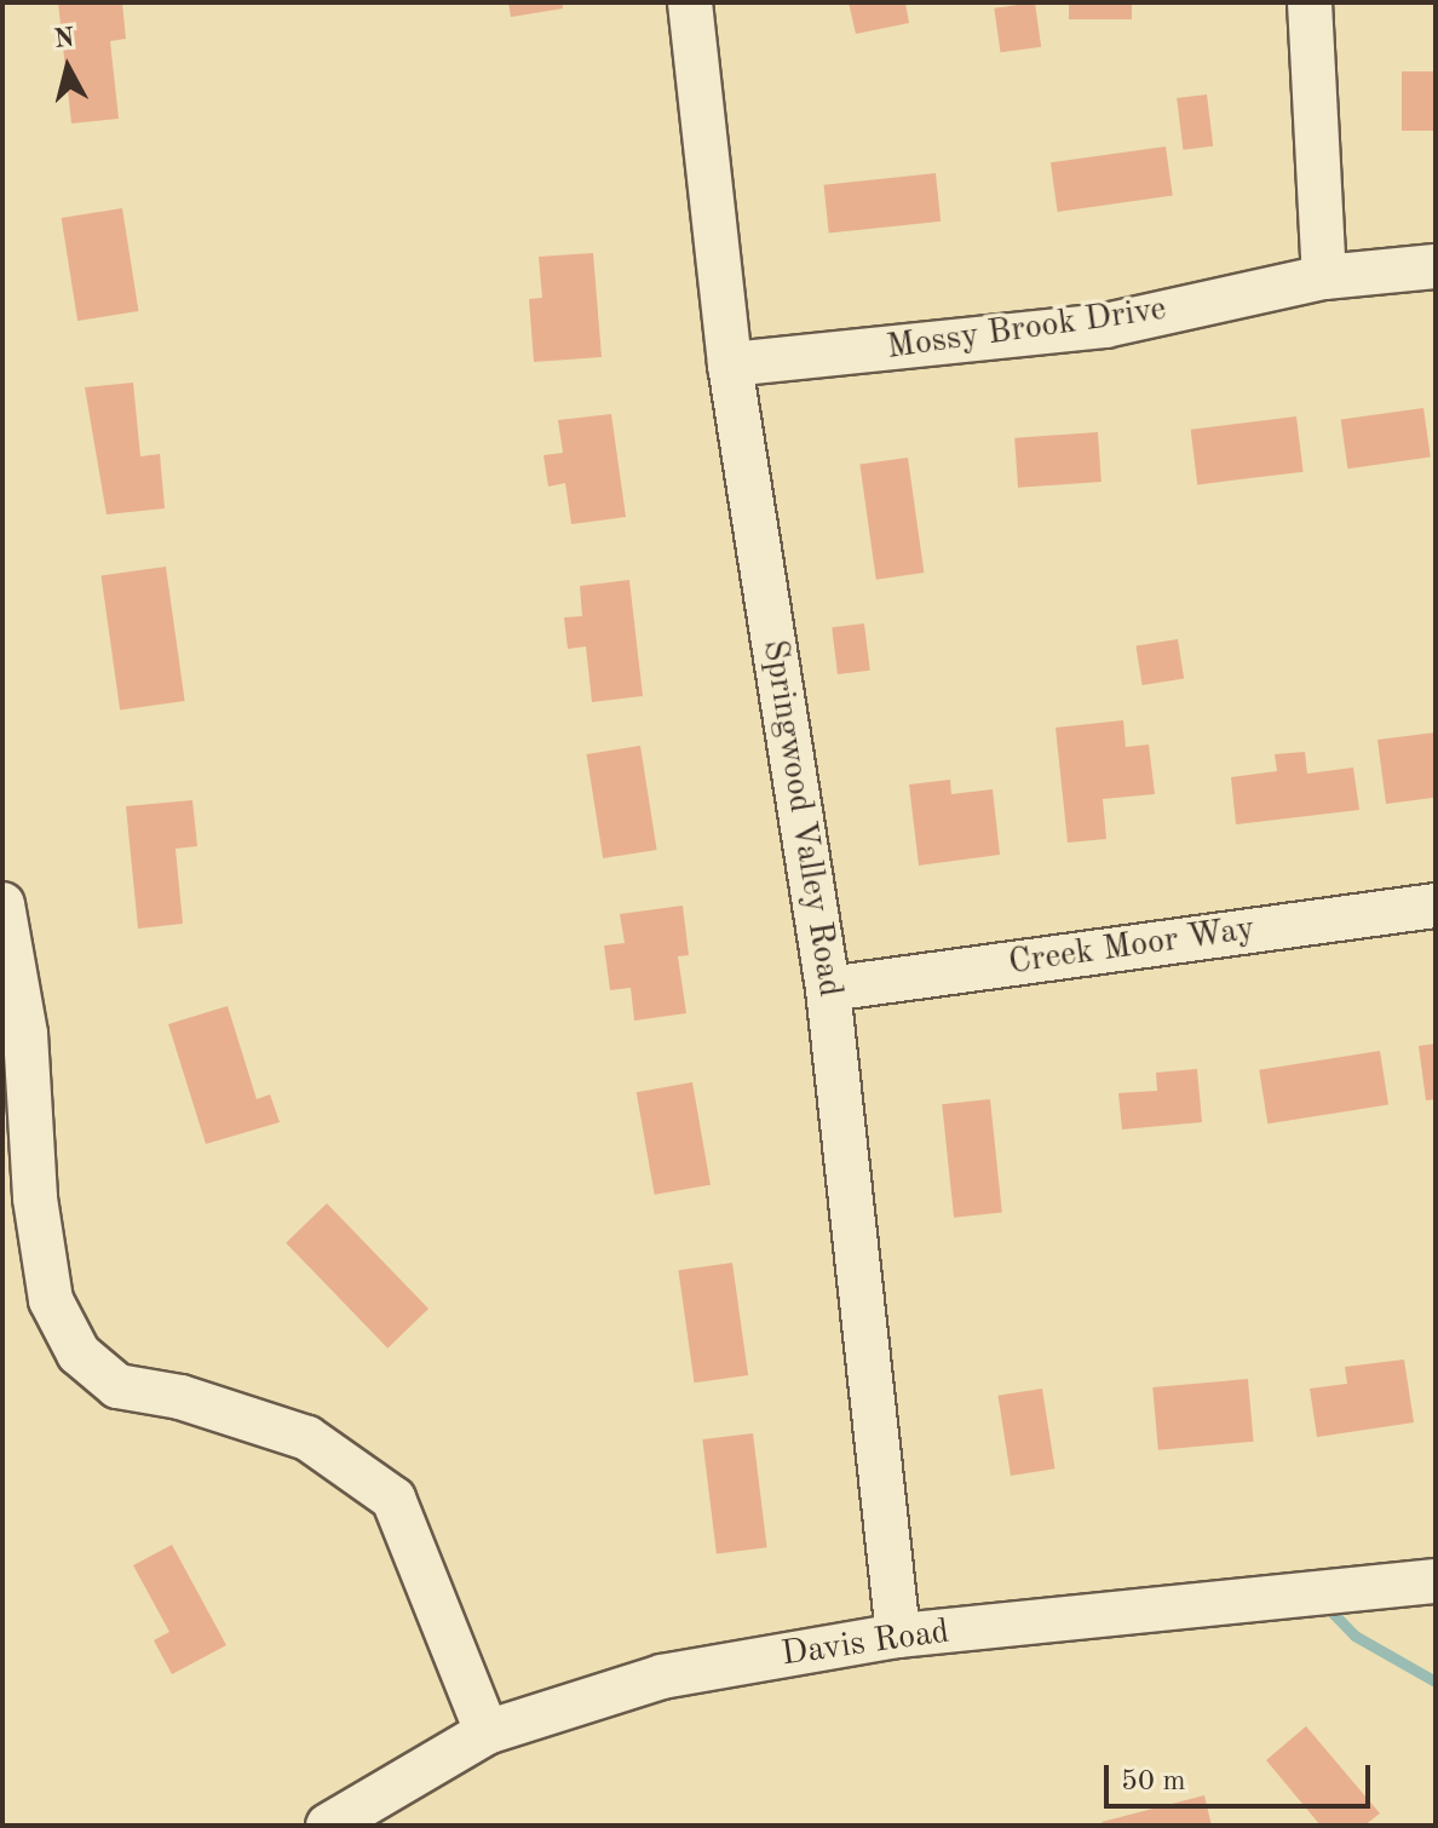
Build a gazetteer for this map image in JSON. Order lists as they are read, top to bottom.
{
  "streets": {
    "street": [
      "Mossy Brook Drive",
      "Springwood Valley Road",
      "Creek Moor Way",
      "Davis Road"
    ]
  },
  "crossings": [
    ["Mossy Brook Drive", "Springwood Valley Road"],
    ["Springwood Valley Road", "Creek Moor Way"],
    ["Springwood Valley Road", "Davis Road"]
  ],
  "scale_bar": "50 m",
  "north": "top"
}
